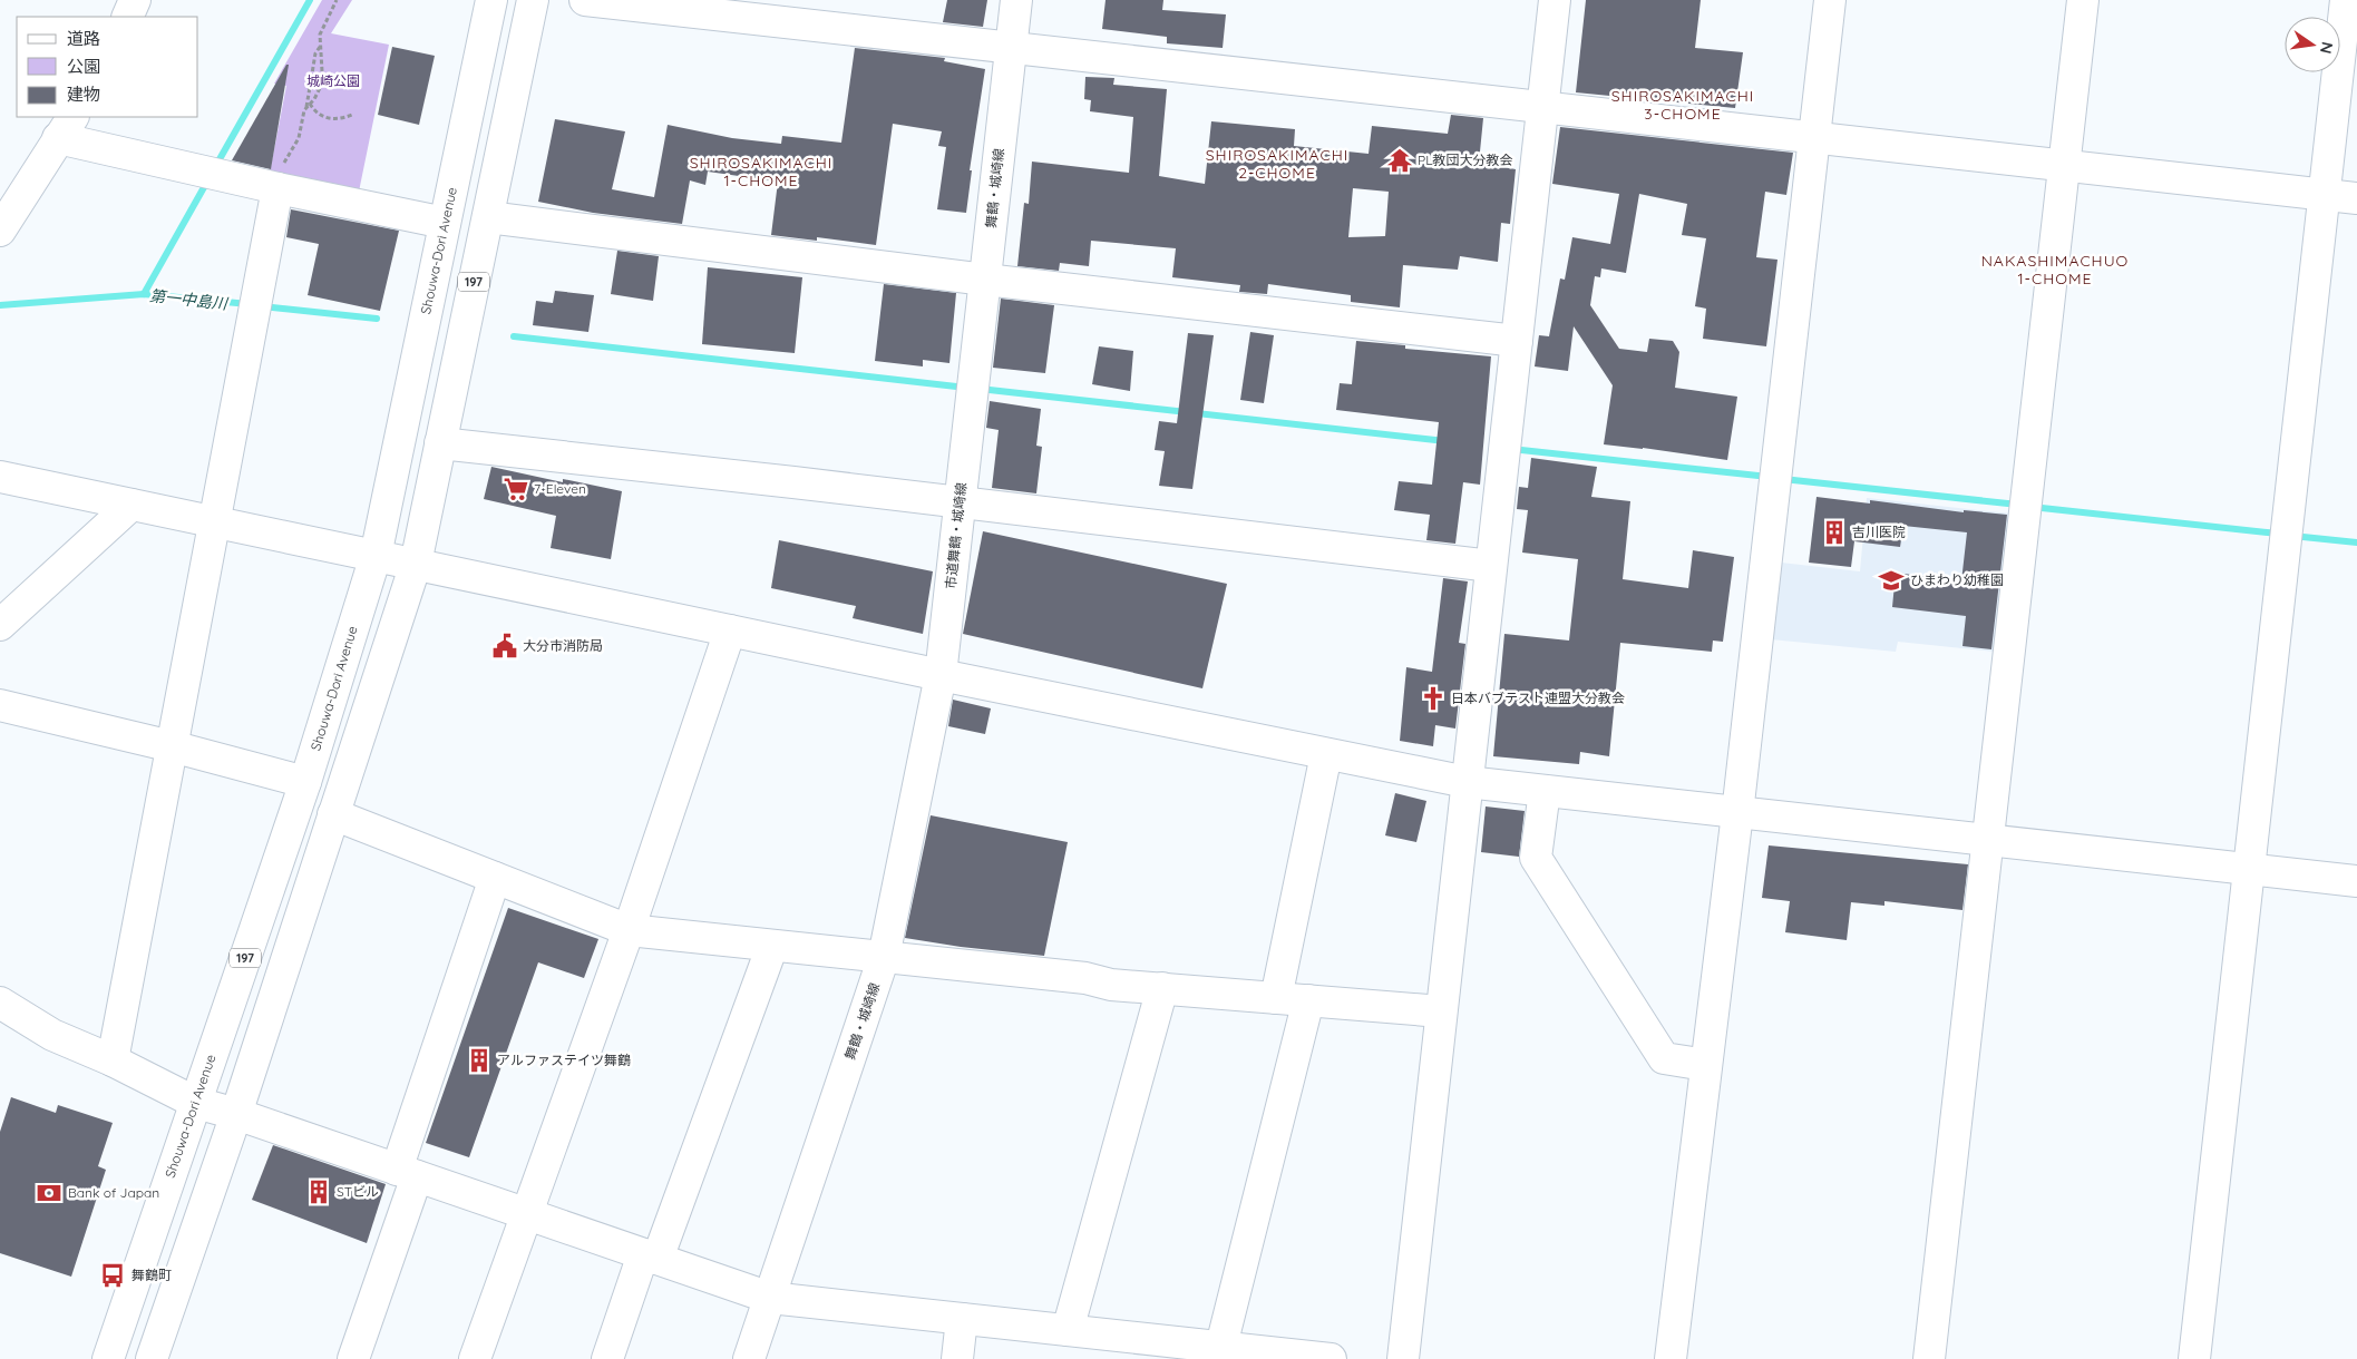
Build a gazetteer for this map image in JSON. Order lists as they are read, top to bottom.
{
  "streets": {
    "main road": [
      "舞鶴・城崎線",
      "Shouwa-Dori Avenue",
      "197",
      "市道舞鶴・城崎線"
    ]
  },
  "crossings": [
    ["舞鶴・城崎線", "市道舞鶴・城崎線"]
  ],
  "districts": [
    "SHIROSAKIMACHI 3-CHOME",
    "SHIROSAKIMACHI 2-CHOME",
    "SHIROSAKIMACHI 1-CHOME",
    "NAKASHIMACHUO 1-CHOME"
  ],
  "water": ["第一中島川"],
  "parks": ["城崎公園"],
  "places": {
    "temple": ["PL教団大分教会"],
    "supermarket": ["7-Eleven"],
    "building": ["吉川医院", "アルファステイツ舞鶴", "STビル"],
    "school or university": ["ひまわり幼稚園"],
    "public building": ["大分市消防局"],
    "church": ["日本バブテスト連盟大分教会"],
    "bank": ["Bank of Japan"],
    "bus stop": ["舞鶴町"]
  },
  "legend": ["道路", "公園", "建物"],
  "north": "right"
}
